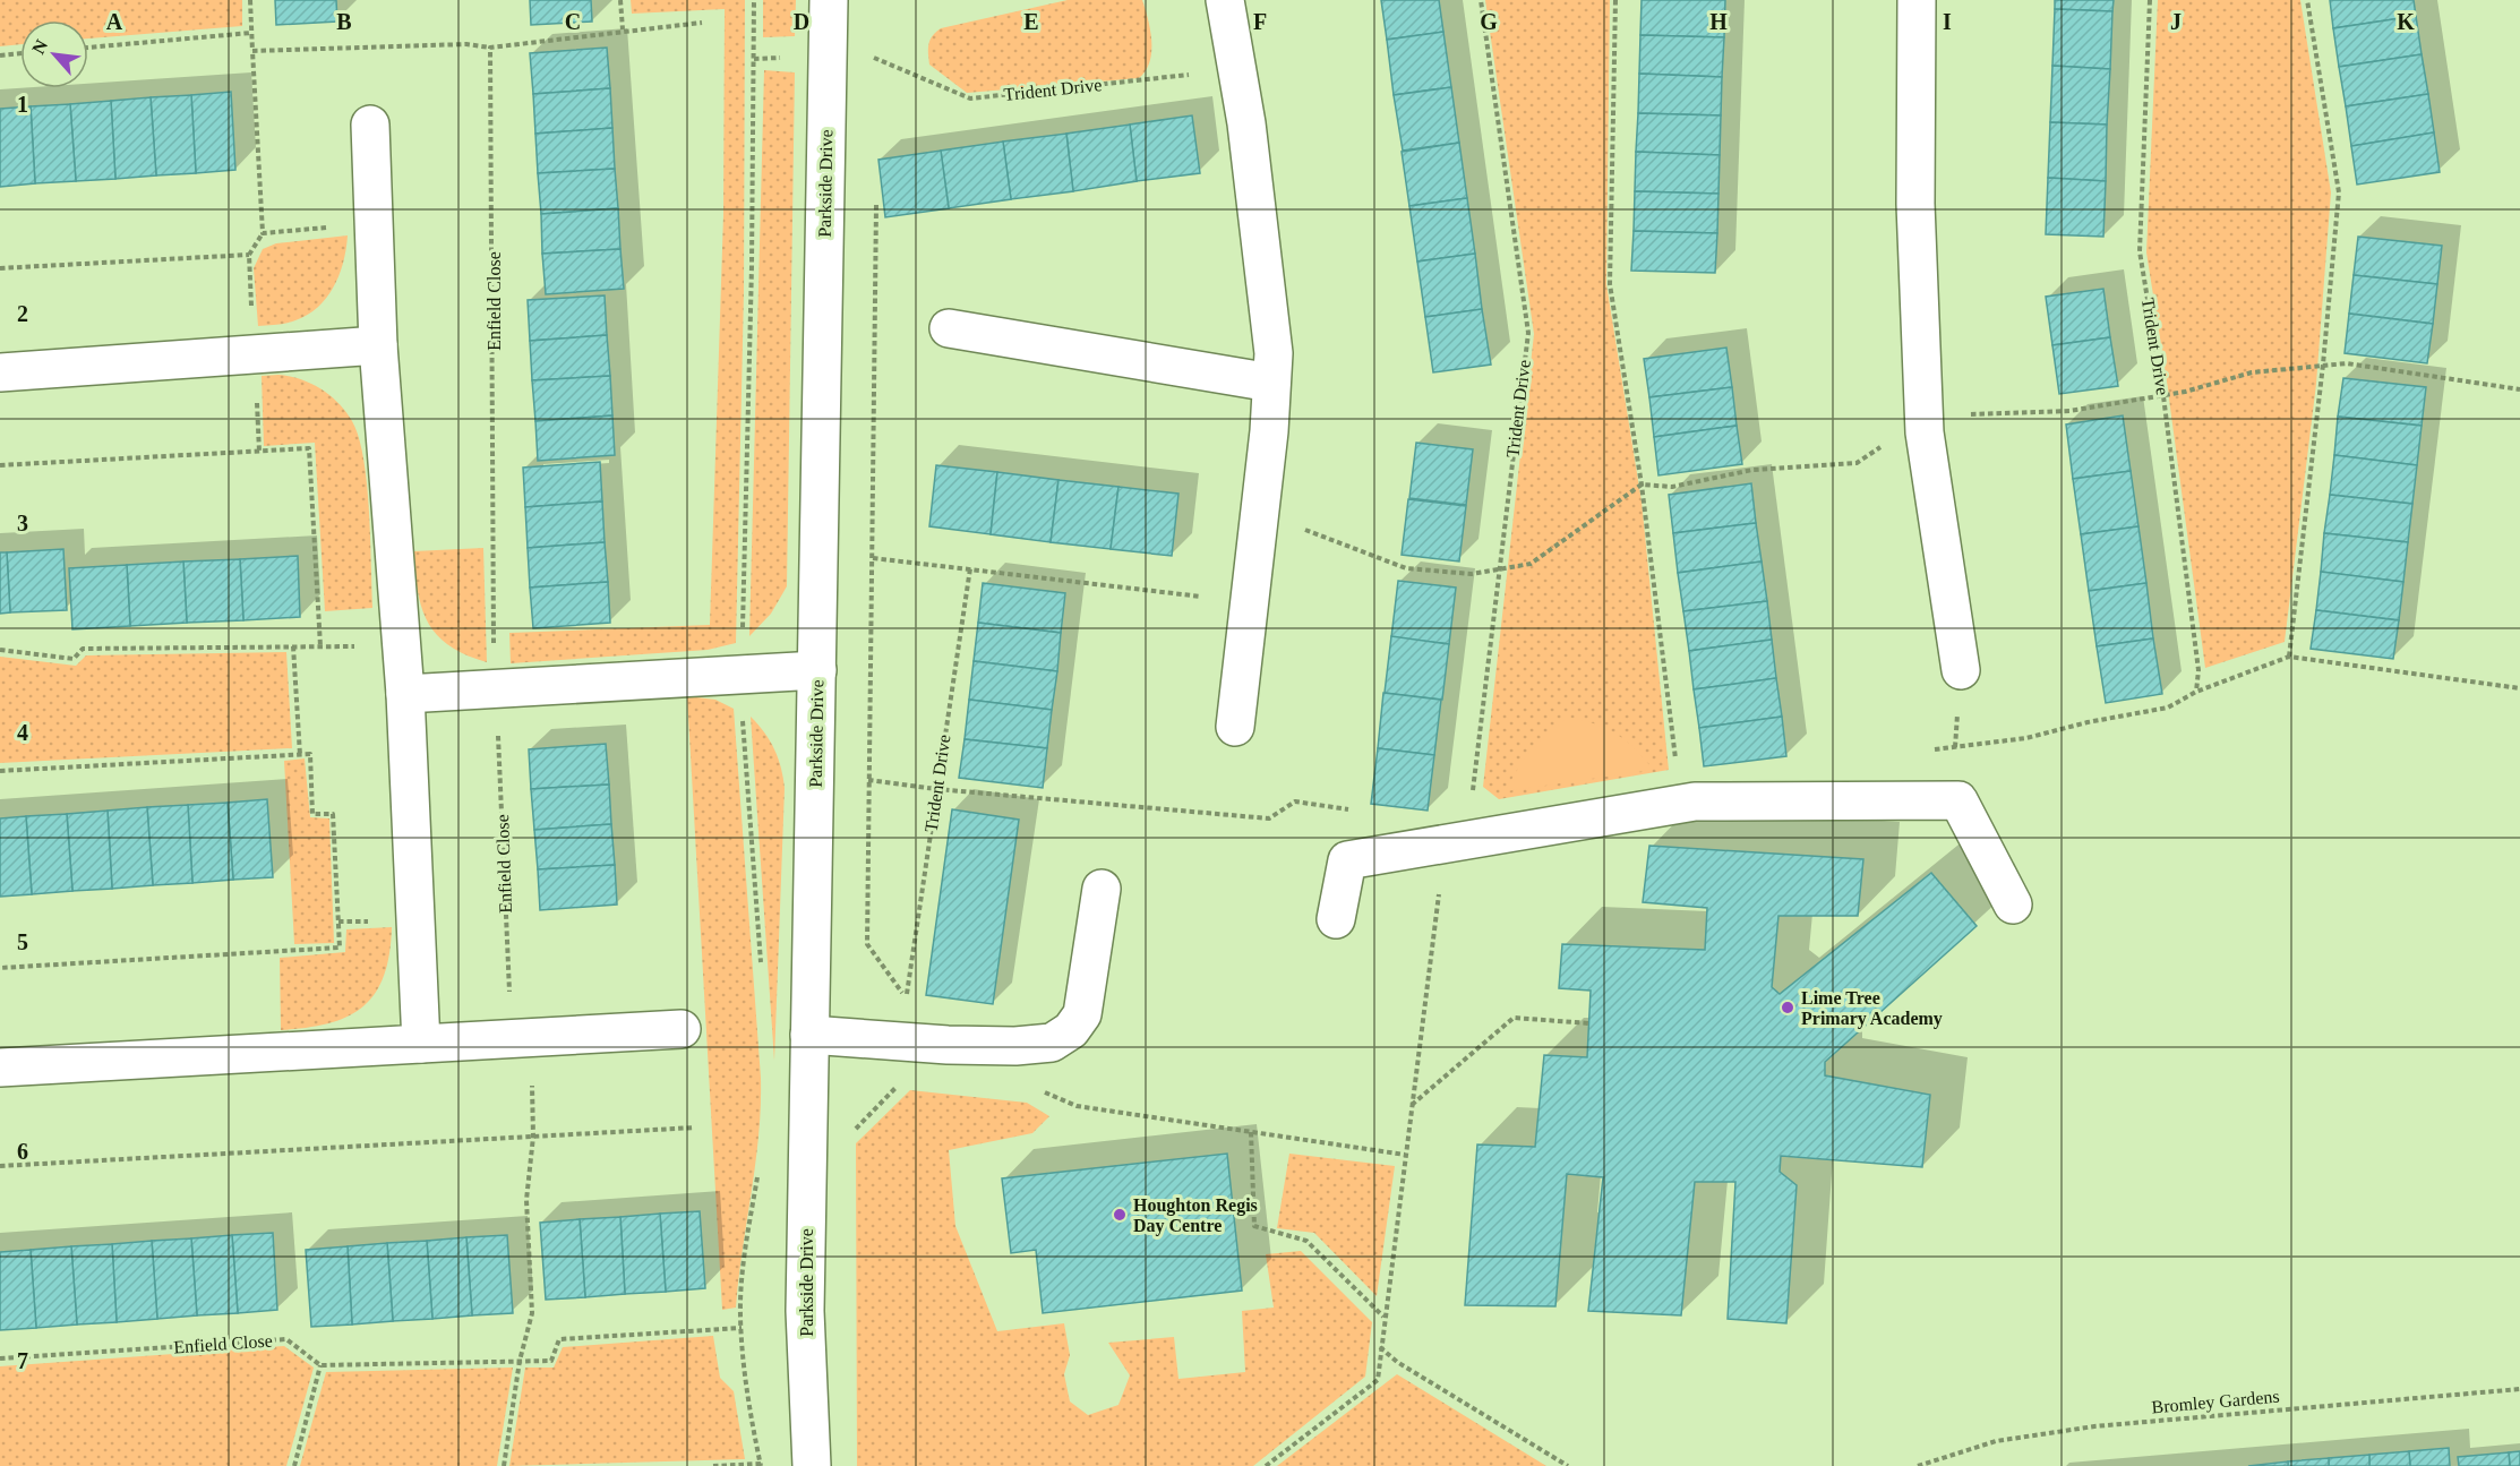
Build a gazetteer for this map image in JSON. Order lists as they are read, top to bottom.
{
  "streets": {
    "street": ["Parkside Drive"],
    "path": ["Trident Drive", "Enfield Close", "Bromley Gardens"]
  },
  "places": ["Lime Tree Primary Academy", "Houghton Regis Day Centre"],
  "north": "top left",
  "grid": {
    "columns": [
      "A",
      "B",
      "C",
      "D",
      "E",
      "F",
      "G",
      "H",
      "I",
      "J",
      "K"
    ],
    "rows": [
      "1",
      "2",
      "3",
      "4",
      "5",
      "6",
      "7"
    ]
  }
}
